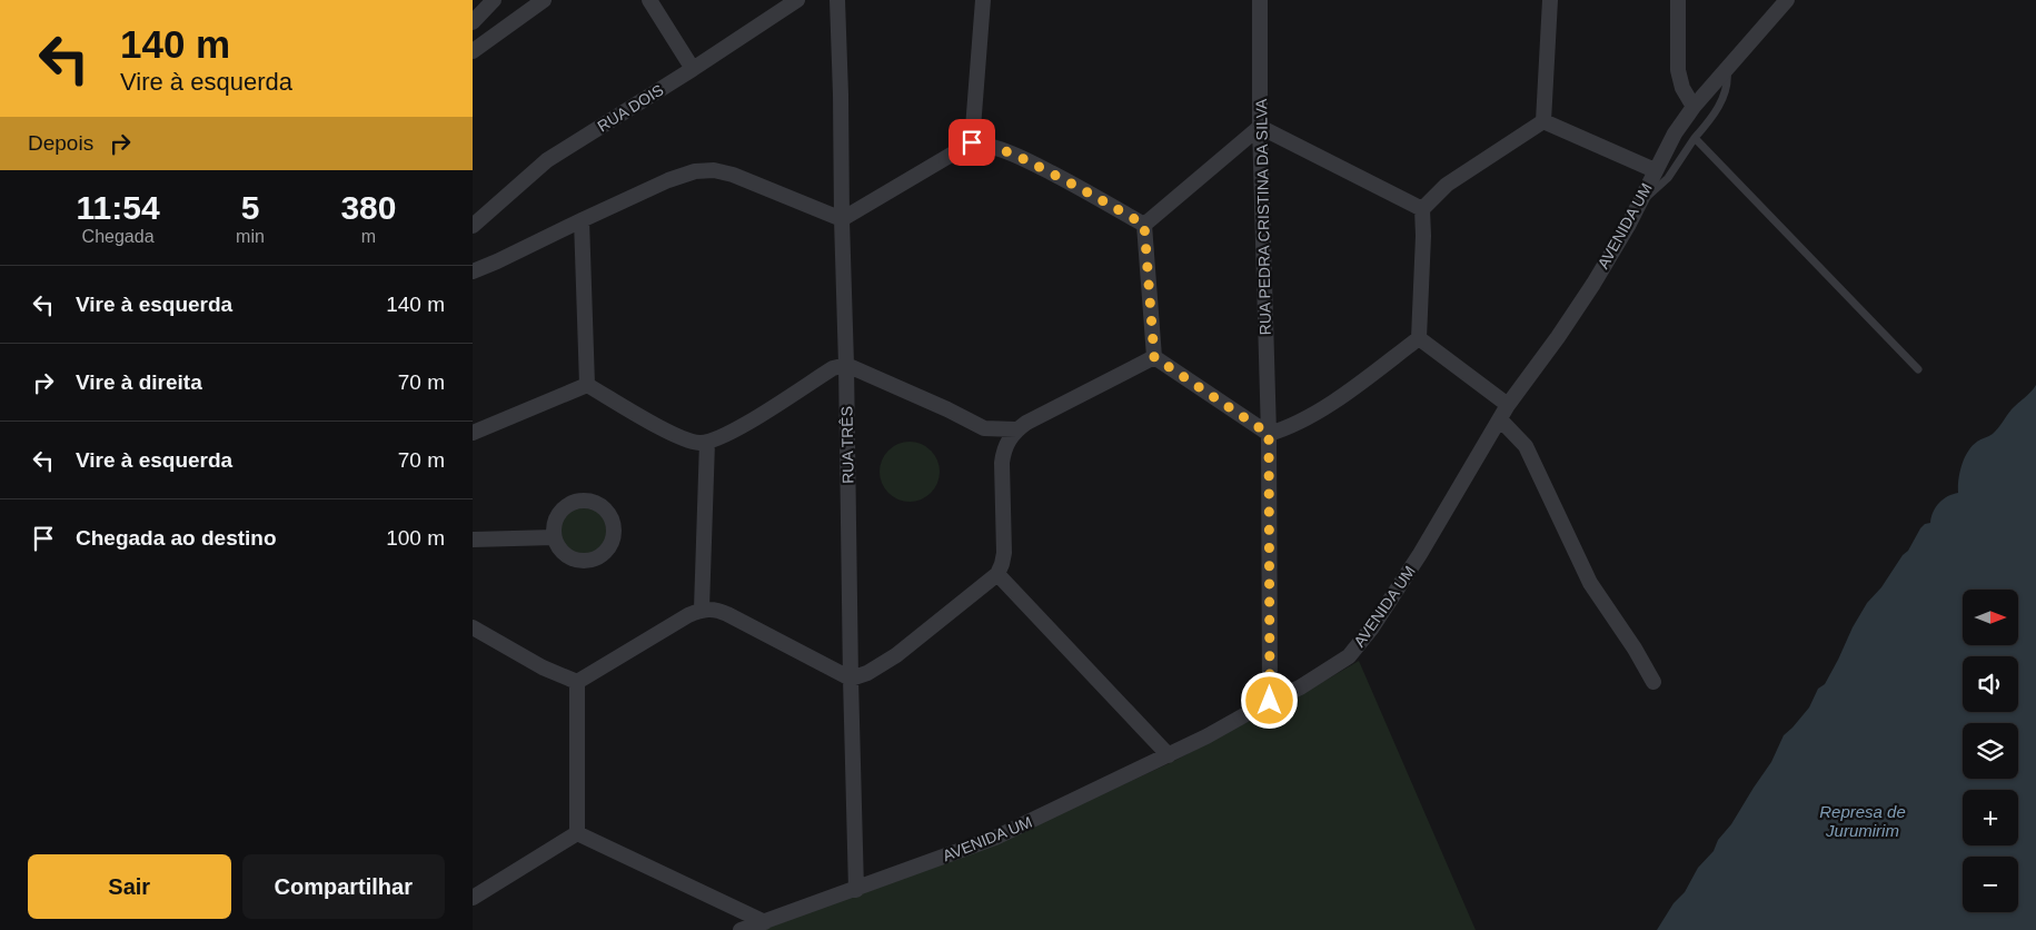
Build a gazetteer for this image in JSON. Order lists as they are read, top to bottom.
{
  "streets": {
    "street": [
      "RUA DOIS",
      "RUA PEDRA CRISTINA DA SILVA",
      "AVENIDA UM",
      "RUA TRÊS"
    ]
  },
  "crossings": [
    ["RUA PEDRA CRISTINA DA SILVA", "AVENIDA UM"],
    ["AVENIDA UM", "RUA TRÊS"]
  ],
  "water": ["Represa de Jurumirim"],
  "north": "right",
  "page": {
    "turn": ["140 m", "Vire à esquerda"],
    "then": "Depois",
    "eta": [
      "11:54",
      "Chegada",
      "5",
      "min",
      "380",
      "m"
    ],
    "list": [
      {
        "name": "Vire à esquerda",
        "value": "140 m"
      },
      {
        "name": "Vire à direita",
        "value": "70 m"
      },
      {
        "name": "Vire à esquerda",
        "value": "70 m"
      },
      {
        "name": "Chegada ao destino",
        "value": "100 m"
      }
    ],
    "map_buttons": ["+", "−"],
    "buttons": ["Sair", "Compartilhar"]
  }
}
